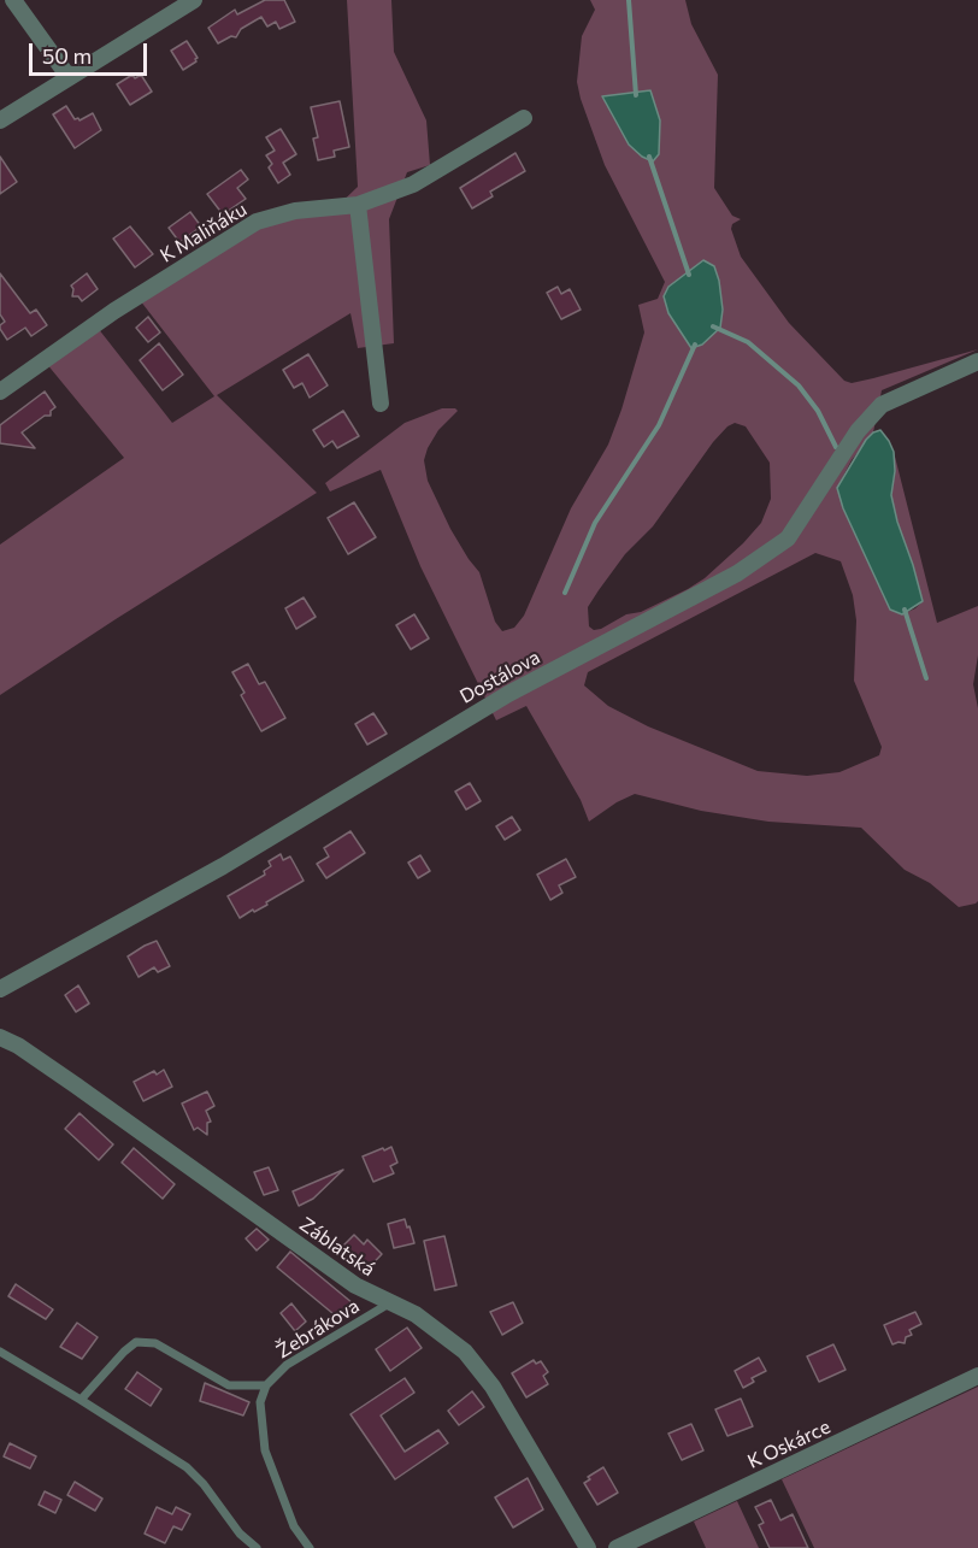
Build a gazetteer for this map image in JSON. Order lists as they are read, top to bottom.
{
  "streets": {
    "street": [
      "K Maliňáku",
      "Dostálova",
      "Záblatská",
      "K Oskárce"
    ],
    "lane": ["Žebrákova"]
  },
  "crossings": [
    ["Záblatská", "Žebrákova"]
  ],
  "scale_bar": "50 m"
}
